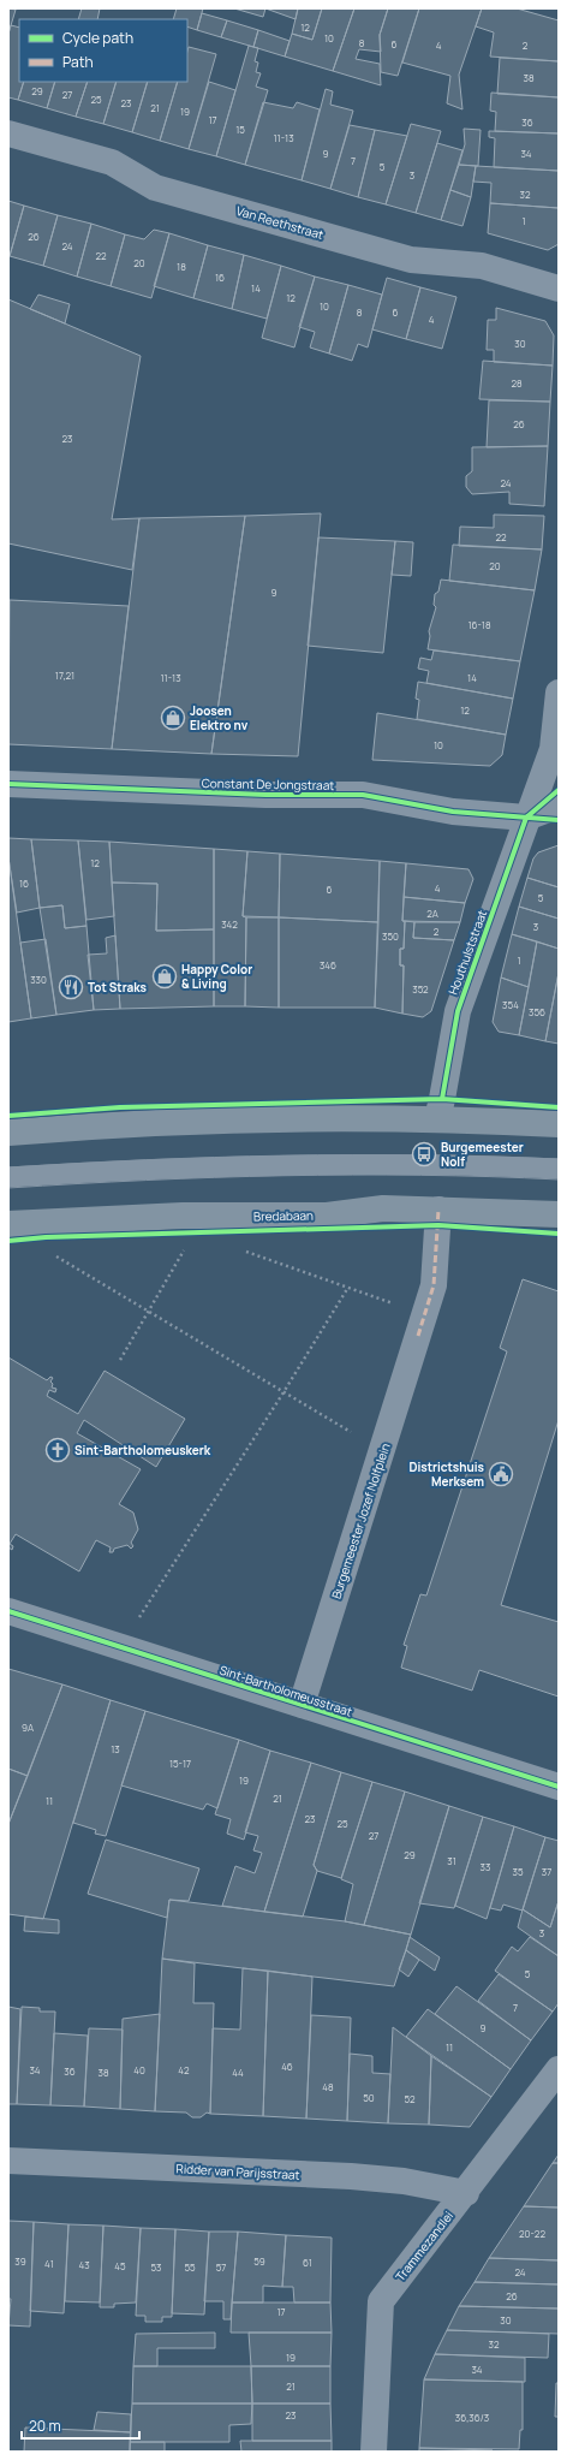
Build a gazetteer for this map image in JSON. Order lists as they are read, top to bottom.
{
  "streets": {
    "main road": ["Bredabaan"],
    "street": [
      "Van Reethstraat",
      "Constant De Jongstraat",
      "Houthulststraat",
      "Burgemeester Jozef Nolfplein",
      "Sint-Bartholomeusstraat",
      "Ridder van Parijsstraat",
      "Trammezandlei"
    ]
  },
  "crossings": [
    ["Constant De Jongstraat", "Houthulststraat"],
    ["Bredabaan", "Burgemeester Jozef Nolfplein"],
    ["Burgemeester Jozef Nolfplein", "Sint-Bartholomeusstraat"],
    ["Ridder van Parijsstraat", "Trammezandlei"]
  ],
  "places": {
    "shop": ["Joosen Elektro nv", "Happy Color & Living"],
    "restaurant": ["Tot Straks"],
    "bus stop": ["Burgemeester Nolf"],
    "church": ["Sint-Bartholomeuskerk"],
    "public building": ["Districtshuis Merksem"]
  },
  "house_numbers": [
    "12",
    "10",
    "8",
    "6",
    "4",
    "2",
    "38",
    "29",
    "27",
    "25",
    "23",
    "21",
    "19",
    "17",
    "36",
    "15",
    "11-13",
    "9",
    "34",
    "7",
    "5",
    "3",
    "32",
    "1",
    "26",
    "24",
    "22",
    "20",
    "18",
    "16",
    "14",
    "12",
    "10",
    "8",
    "6",
    "4",
    "30",
    "28",
    "26",
    "23",
    "24",
    "22",
    "20",
    "9",
    "16-18",
    "17,21",
    "11-13",
    "14",
    "12",
    "10",
    "12",
    "16",
    "4",
    "6",
    "5",
    "2A",
    "342",
    "3",
    "2",
    "350",
    "1",
    "346",
    "330",
    "352",
    "354",
    "356",
    "9A",
    "13",
    "15-17",
    "19",
    "21",
    "11",
    "23",
    "25",
    "27",
    "29",
    "31",
    "33",
    "35",
    "37",
    "3",
    "5",
    "7",
    "9",
    "11",
    "46",
    "34",
    "40",
    "42",
    "36",
    "38",
    "44",
    "48",
    "50",
    "52",
    "20-22",
    "39",
    "59",
    "61",
    "41",
    "43",
    "45",
    "53",
    "55",
    "57",
    "24",
    "26",
    "17",
    "30",
    "32",
    "19",
    "34",
    "21",
    "23",
    "36,36/3"
  ],
  "legend": ["Cycle path", "Path"],
  "scale_bar": "20 m"
}
